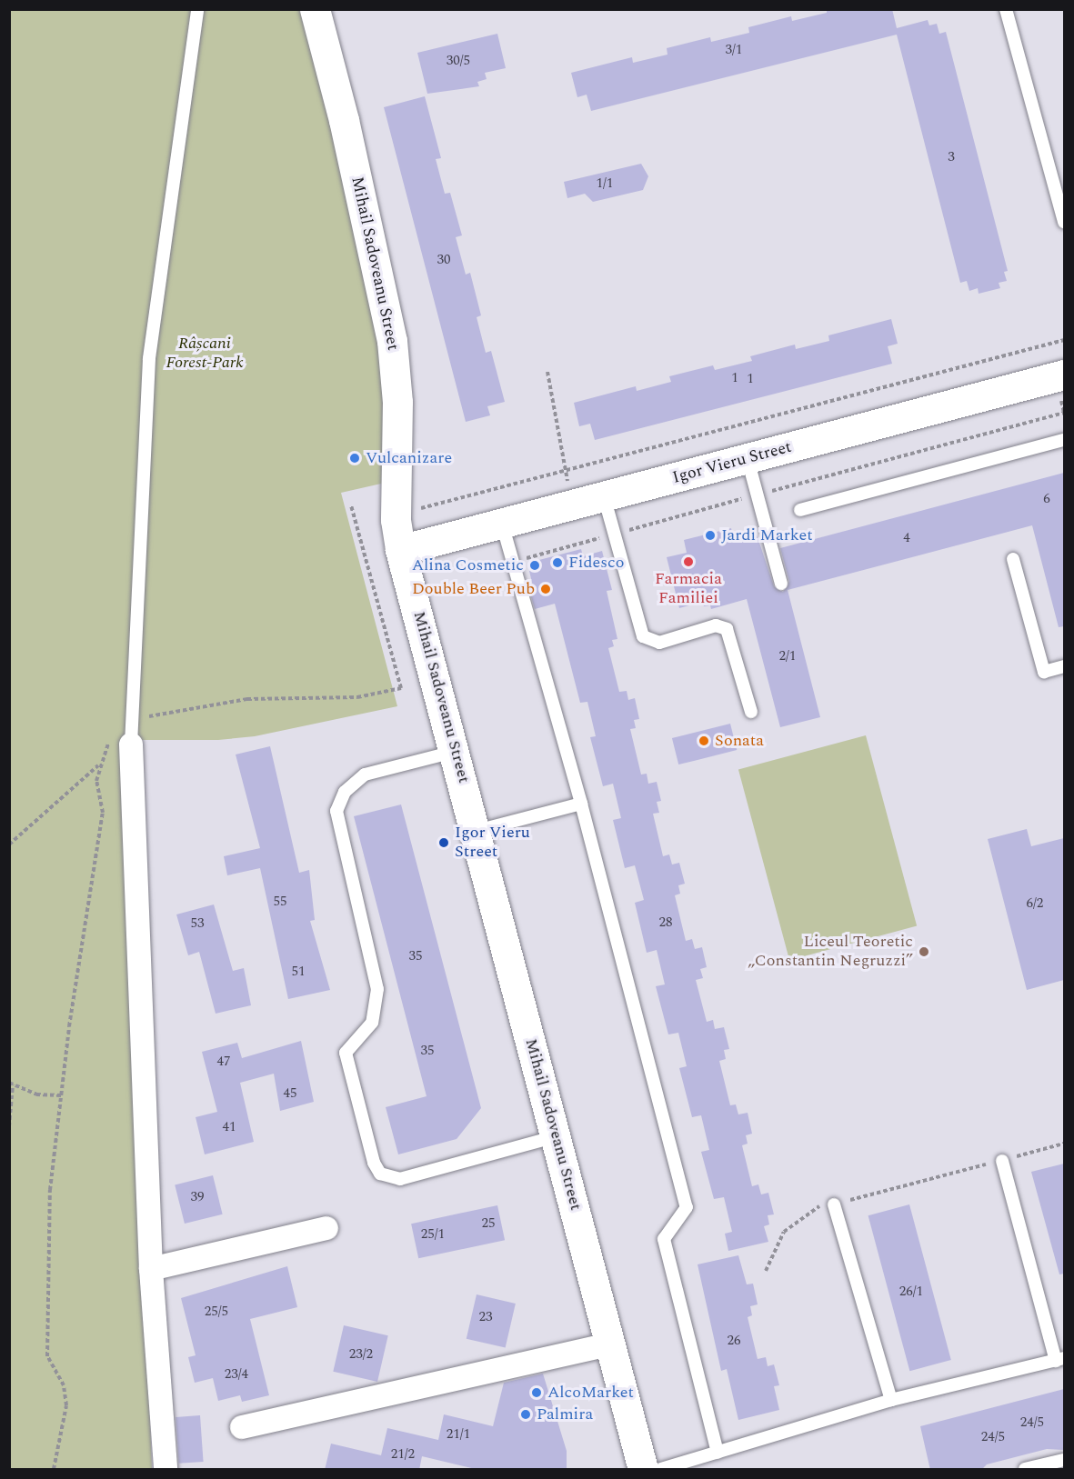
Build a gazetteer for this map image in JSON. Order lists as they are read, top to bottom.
{
  "streets": {
    "main road": ["Mihail Sadoveanu Street", "Igor Vieru Street"]
  },
  "crossings": [
    ["Mihail Sadoveanu Street", "Igor Vieru Street"]
  ],
  "parks": ["Râșcani Forest-Park"],
  "places": [
    "Vulcanizare",
    "Jardi Market",
    "Farmacia Familiei",
    "Fidesco",
    "Alina Cosmetic",
    "Double Beer Pub",
    "Sonata",
    "Igor Vieru Street",
    "Liceul Teoretic „Constantin Negruzzi”",
    "AlcoMarket",
    "Palmira"
  ],
  "house_numbers": [
    "3/1",
    "30/5",
    "3",
    "1/1",
    "30",
    "1",
    "1",
    "6",
    "4",
    "2/1",
    "55",
    "6/2",
    "28",
    "53",
    "35",
    "51",
    "35",
    "47",
    "45",
    "41",
    "39",
    "25",
    "25/1",
    "26/1",
    "25/5",
    "23",
    "26",
    "23/2",
    "23/4",
    "24/5",
    "21/1",
    "24/5",
    "21/2"
  ]
}
